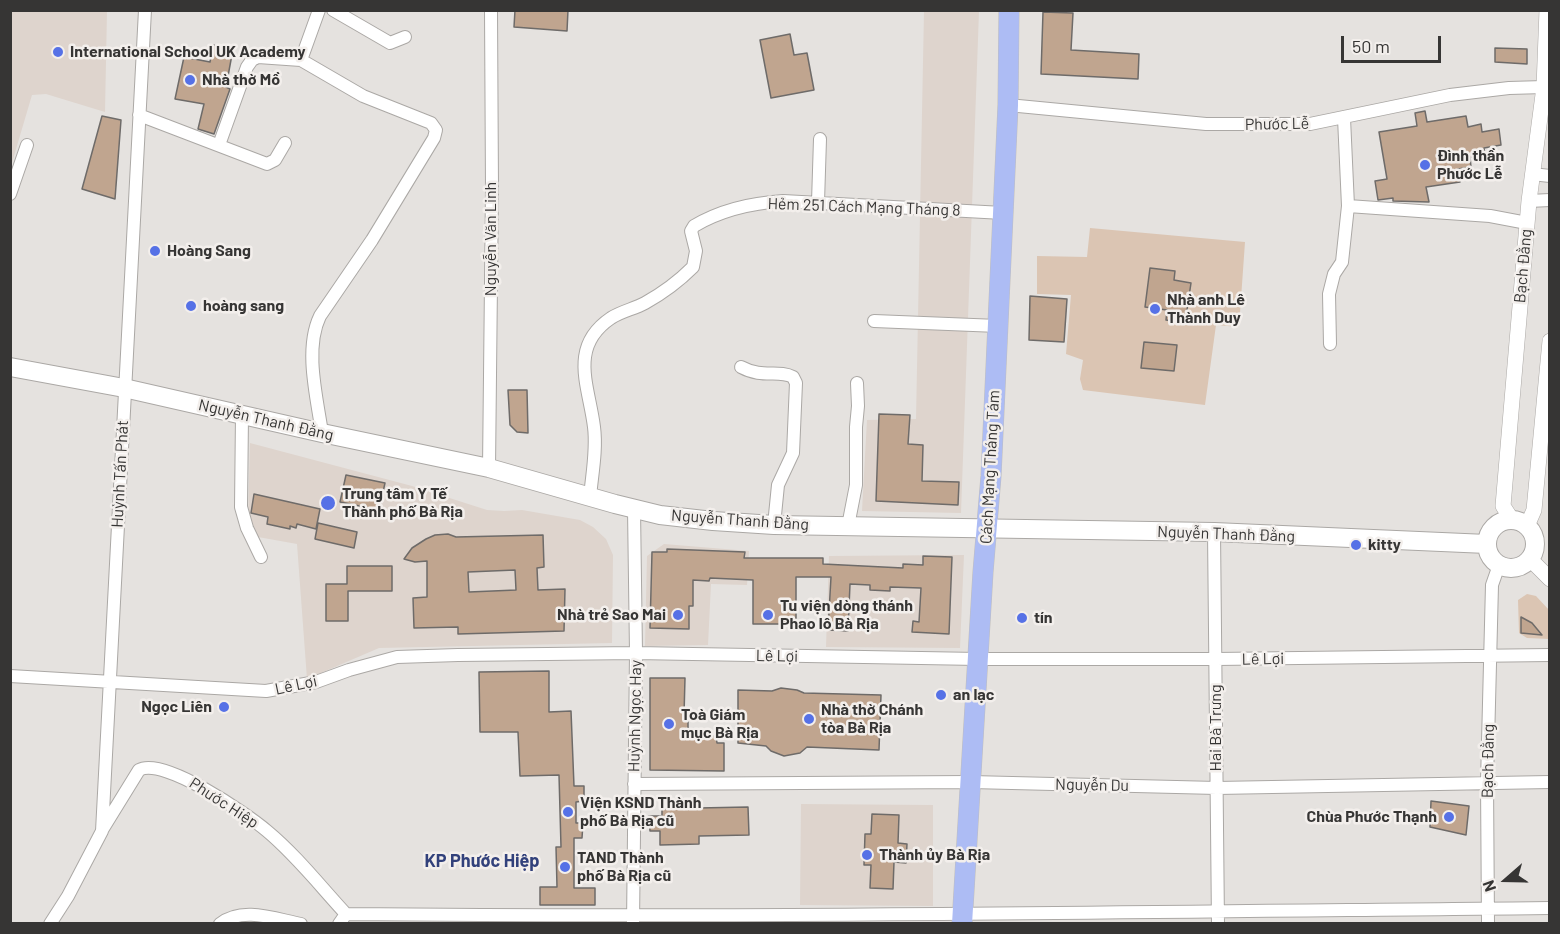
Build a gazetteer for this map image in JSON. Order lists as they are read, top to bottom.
{
  "streets": {
    "main road": ["Nguyễn Thanh Đằng", "Cách Mạng Tháng Tám"],
    "street": [
      "Phước Lễ",
      "Hẻm 251 Cách Mạng Tháng 8",
      "Nguyễn Văn Linh",
      "Bạch Đằng",
      "Huỳnh Tấn Phát",
      "Lê Lợi",
      "Huỳnh Ngọc Hay",
      "Hai Bà Trưng",
      "Nguyễn Du",
      "Phước Hiệp"
    ]
  },
  "crossings": [
    ["Phước Lễ", "Bạch Đằng"],
    ["Phước Lễ", "Cách Mạng Tháng Tám"],
    ["Hẻm 251 Cách Mạng Tháng 8", "Nguyễn Thanh Đằng"],
    ["Hẻm 251 Cách Mạng Tháng 8", "Cách Mạng Tháng Tám"],
    ["Nguyễn Văn Linh", "Nguyễn Thanh Đằng"],
    ["Bạch Đằng", "Nguyễn Thanh Đằng"],
    ["Bạch Đằng", "Lê Lợi"],
    ["Bạch Đằng", "Nguyễn Du"],
    ["Nguyễn Thanh Đằng", "Cách Mạng Tháng Tám"],
    ["Nguyễn Thanh Đằng", "Huỳnh Tấn Phát"],
    ["Nguyễn Thanh Đằng", "Huỳnh Ngọc Hay"],
    ["Nguyễn Thanh Đằng", "Hai Bà Trưng"],
    ["Cách Mạng Tháng Tám", "Lê Lợi"],
    ["Cách Mạng Tháng Tám", "Nguyễn Du"],
    ["Huỳnh Tấn Phát", "Lê Lợi"],
    ["Huỳnh Tấn Phát", "Phước Hiệp"],
    ["Lê Lợi", "Huỳnh Ngọc Hay"],
    ["Lê Lợi", "Hai Bà Trưng"],
    ["Huỳnh Ngọc Hay", "Nguyễn Du"],
    ["Hai Bà Trưng", "Nguyễn Du"]
  ],
  "districts": ["KP Phước Hiệp"],
  "places": [
    "International School UK Academy",
    "Nhà thờ Mồ",
    "Đình thần Phước Lễ",
    "Hoàng Sang",
    "hoàng sang",
    "Nhà anh Lê Thành Duy",
    "Trung tâm Y Tế Thành phố Bà Rịa",
    "kitty",
    "Nhà trẻ Sao Mai",
    "Tu viện dòng thánh Phao lô Bà Rịa",
    "tín",
    "an lạc",
    "Ngọc Liên",
    "Nhà thờ Chánh tòa Bà Rịa",
    "Toà Giám mục Bà Rịa",
    "Viện KSND Thành phố Bà Rịa cũ",
    "Chùa Phước Thạnh",
    "Thành ủy Bà Rịa",
    "TAND Thành phố Bà Rịa cũ"
  ],
  "scale_bar": "50 m",
  "north": "left"
}
